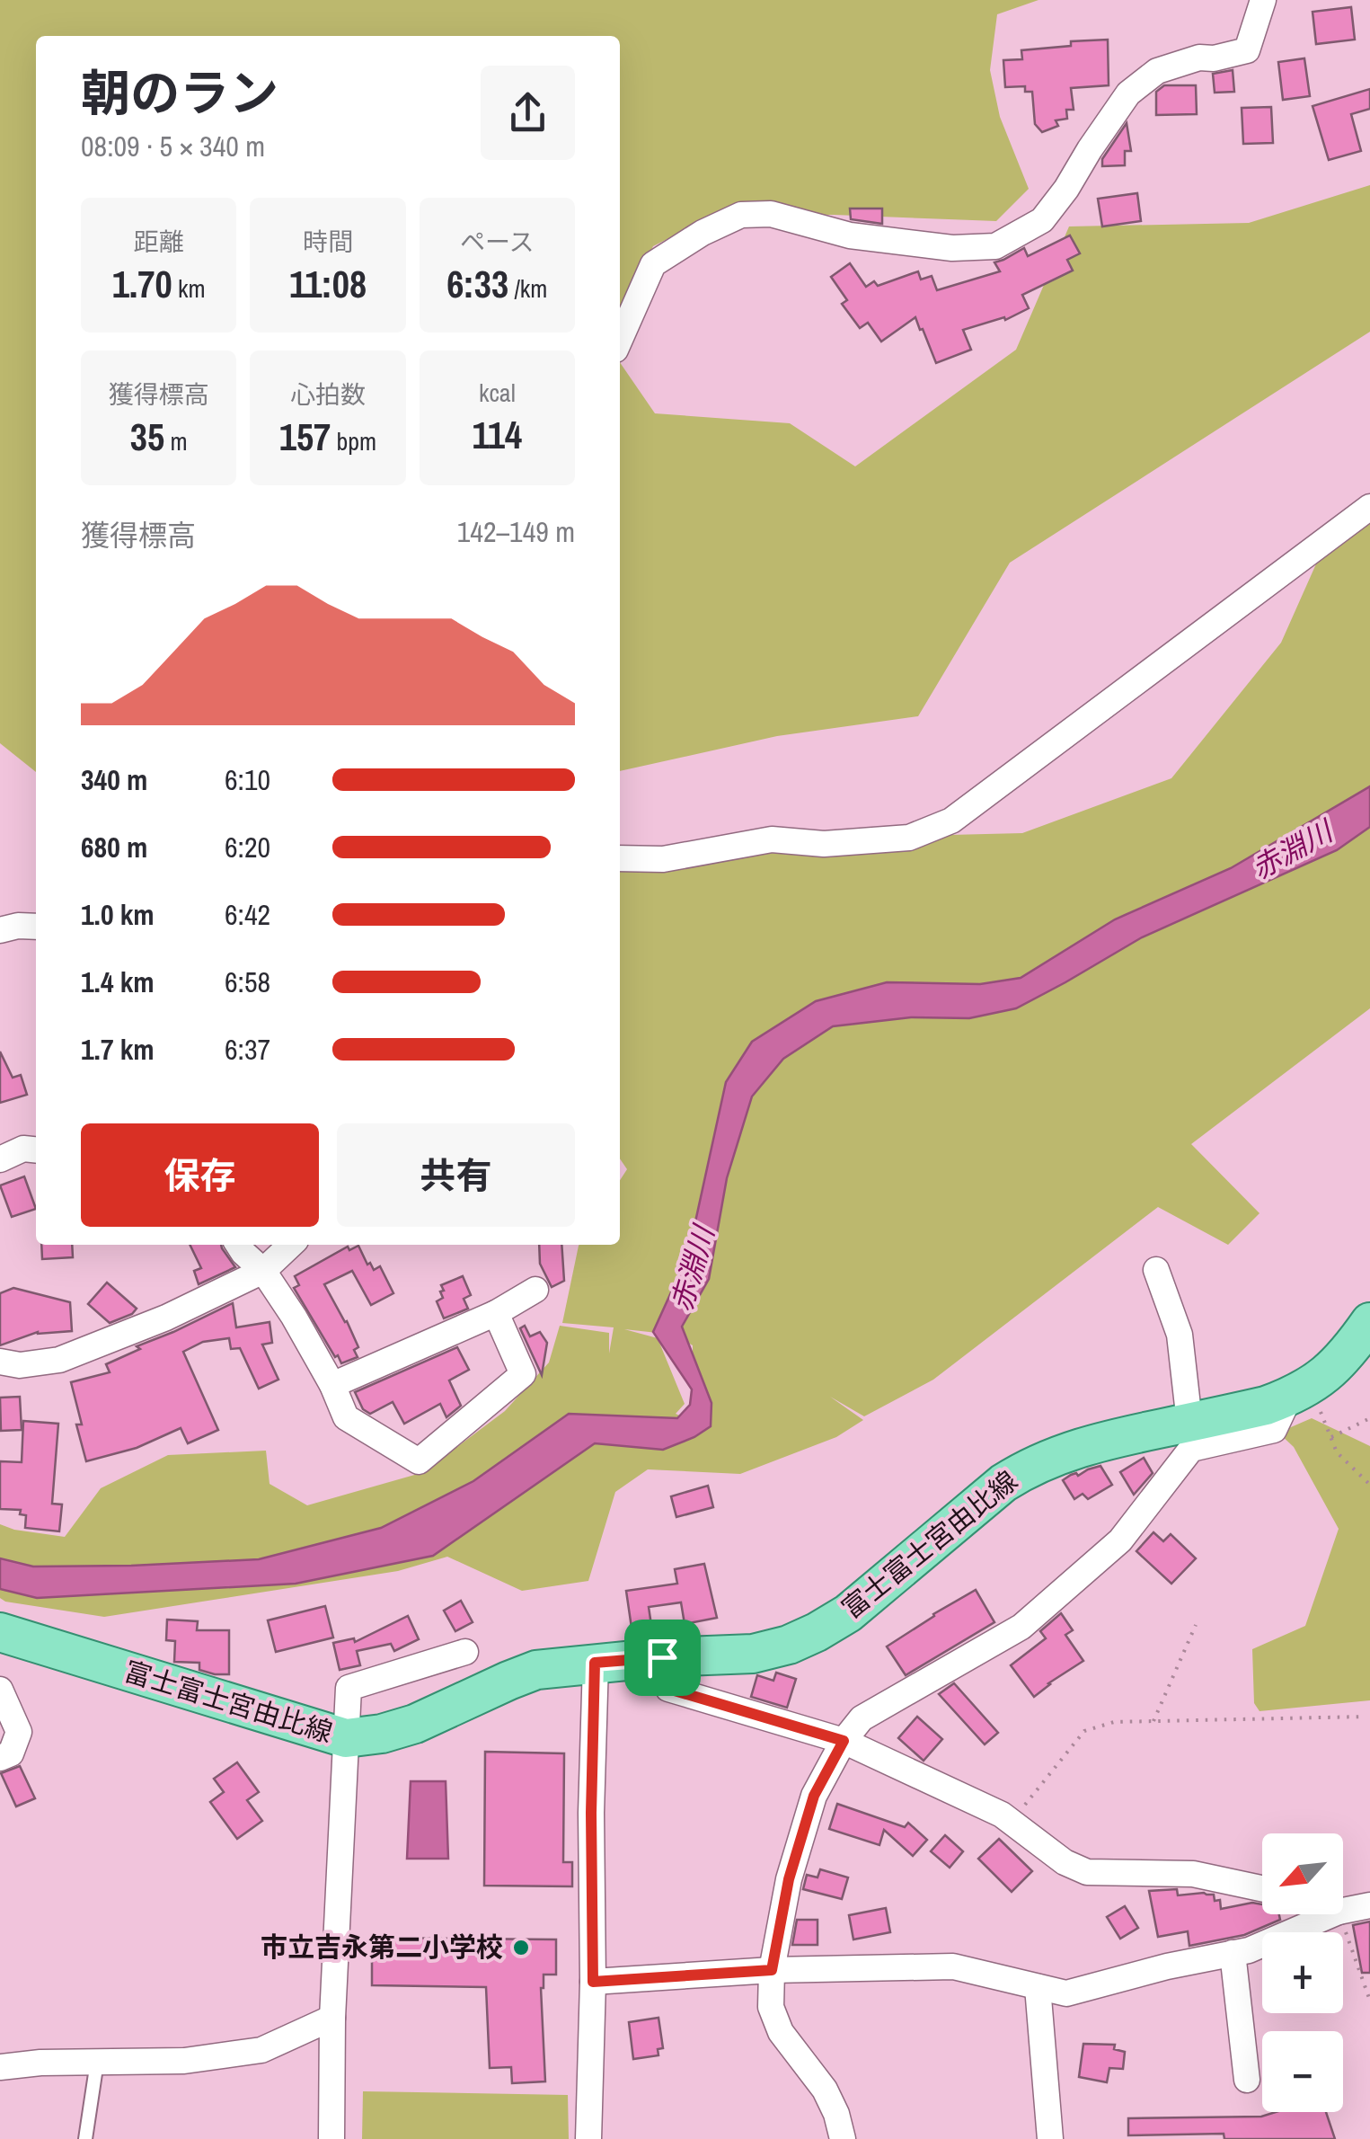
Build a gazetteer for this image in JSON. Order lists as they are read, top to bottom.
{
  "streets": {
    "main road": ["富士富士宮由比線"]
  },
  "water": ["赤淵川"],
  "places": ["市立吉永第二小学校"],
  "north": "bottom left",
  "page": {
    "heading": ["朝のラン", "08:09 · 5 × 340 m"],
    "stats": [
      ["距離", "1.70 km"],
      ["時間", "11:08"],
      ["ペース", "6:33 /km"],
      ["獲得標高", "35 m"],
      ["心拍数", "157 bpm"],
      ["kcal", "114"]
    ],
    "chart": ["獲得標高", "142–149 m"],
    "list": [
      {
        "name": "340 m",
        "note": "6:10"
      },
      {
        "name": "680 m",
        "note": "6:20"
      },
      {
        "name": "1.0 km",
        "note": "6:42"
      },
      {
        "name": "1.4 km",
        "note": "6:58"
      },
      {
        "name": "1.7 km",
        "note": "6:37"
      }
    ],
    "buttons": ["保存", "共有"],
    "map_buttons": ["+", "−"]
  }
}
